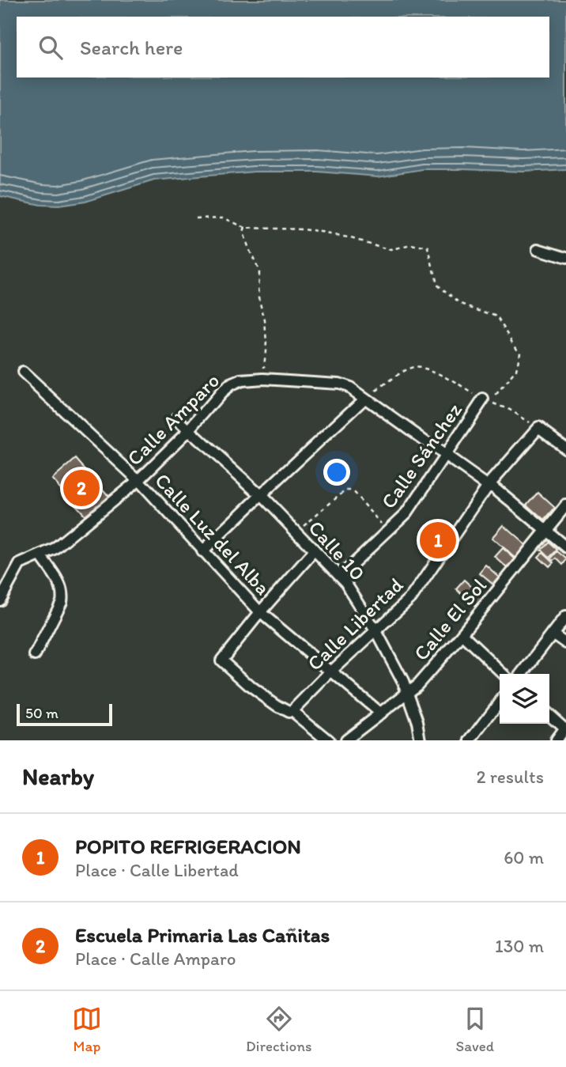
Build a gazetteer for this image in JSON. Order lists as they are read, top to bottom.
{
  "streets": {
    "street": [
      "Calle Amparo",
      "Calle Sánchez",
      "Calle Luz del Alba",
      "Calle 10",
      "Calle El Sol",
      "Calle Libertad"
    ]
  },
  "crossings": [
    ["Calle Amparo", "Calle Sánchez"],
    ["Calle Amparo", "Calle Luz del Alba"],
    ["Calle Amparo", "Calle 10"],
    ["Calle Amparo", "Calle El Sol"],
    ["Calle Amparo", "Calle Libertad"],
    ["Calle Sánchez", "Calle 10"],
    ["Calle Luz del Alba", "Calle El Sol"],
    ["Calle Luz del Alba", "Calle Libertad"],
    ["Calle 10", "Calle El Sol"],
    ["Calle 10", "Calle Libertad"]
  ],
  "scale_bar": "50 m",
  "page": {
    "search": "Search here",
    "pins": ["2", "1"],
    "scale": "50 m",
    "heading": ["Nearby", "2 results"],
    "list": [
      {
        "mark": "1",
        "name": "POPITO REFRIGERACION",
        "note": "Place · Calle Libertad",
        "value": "60 m"
      },
      {
        "mark": "2",
        "name": "Escuela Primaria Las Cañitas",
        "note": "Place · Calle Amparo",
        "value": "130 m"
      }
    ],
    "nav": ["Map", "Directions", "Saved"]
  }
}
